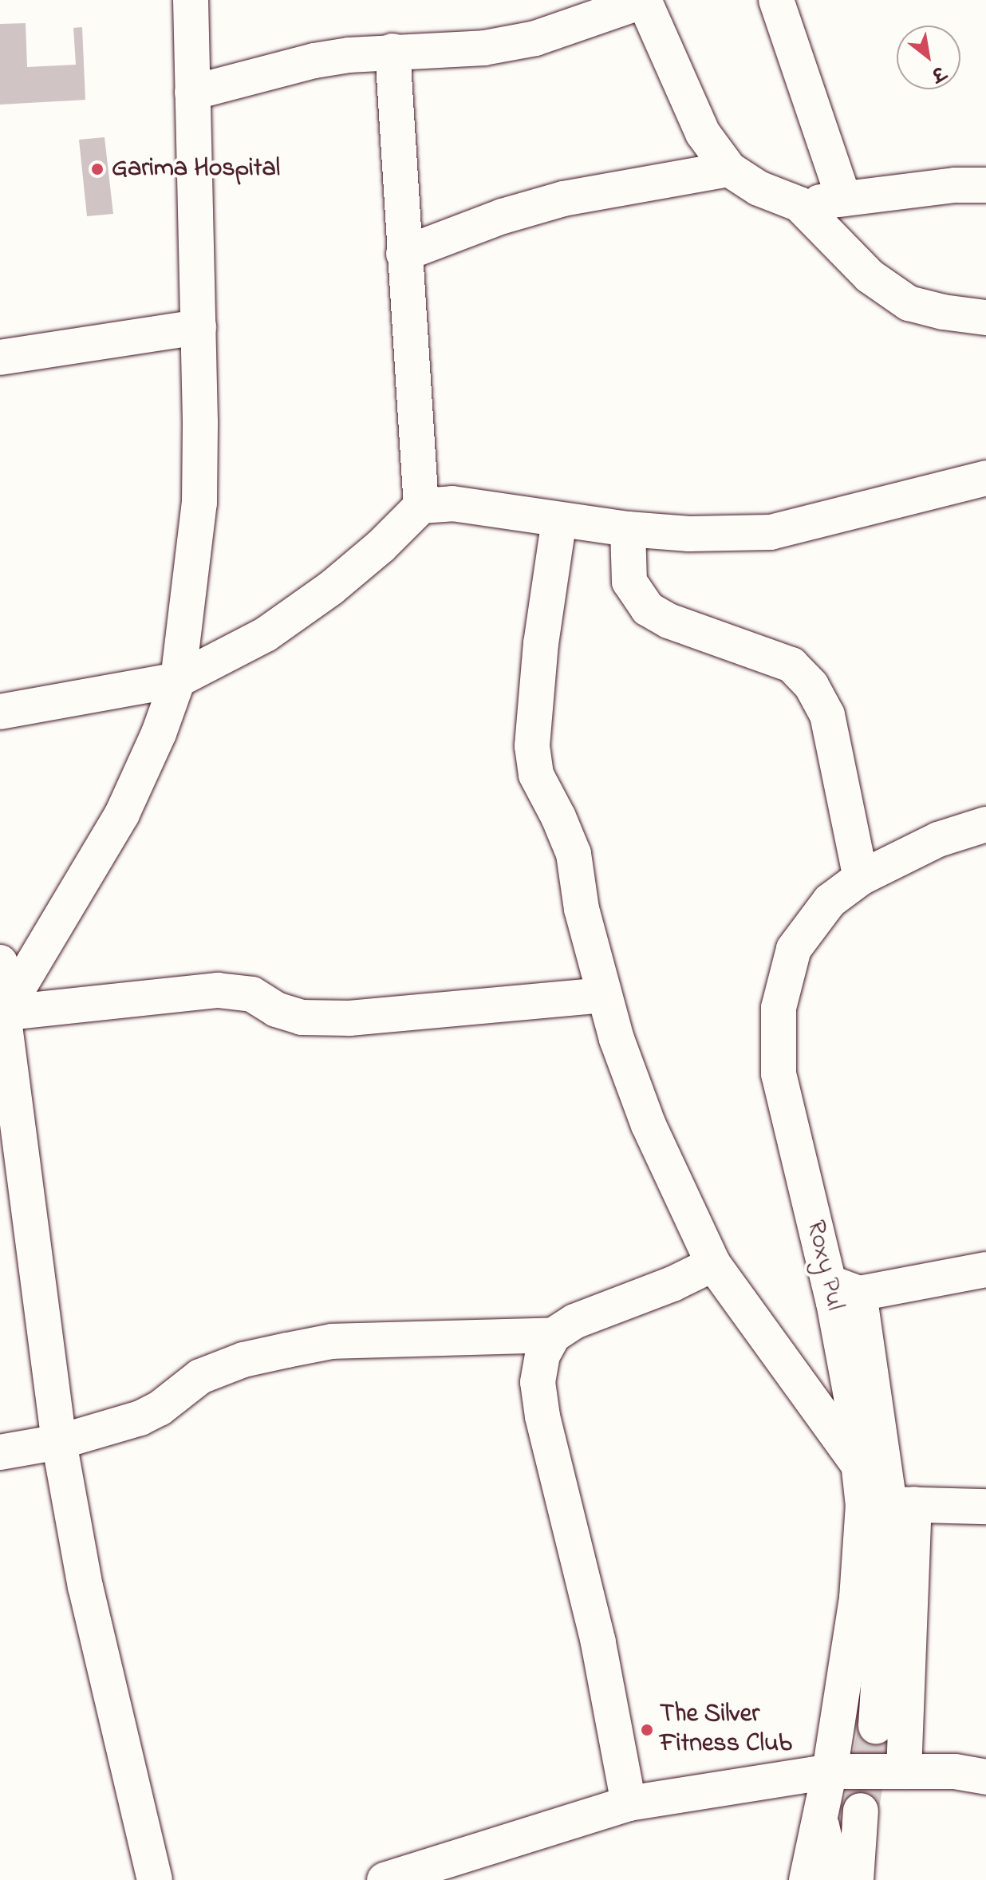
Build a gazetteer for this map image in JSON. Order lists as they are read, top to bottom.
{
  "streets": {
    "street": ["Roxy Pul"]
  },
  "places": ["Garima Hospital", "The Silver Fitness Club"],
  "north": "bottom right"
}
